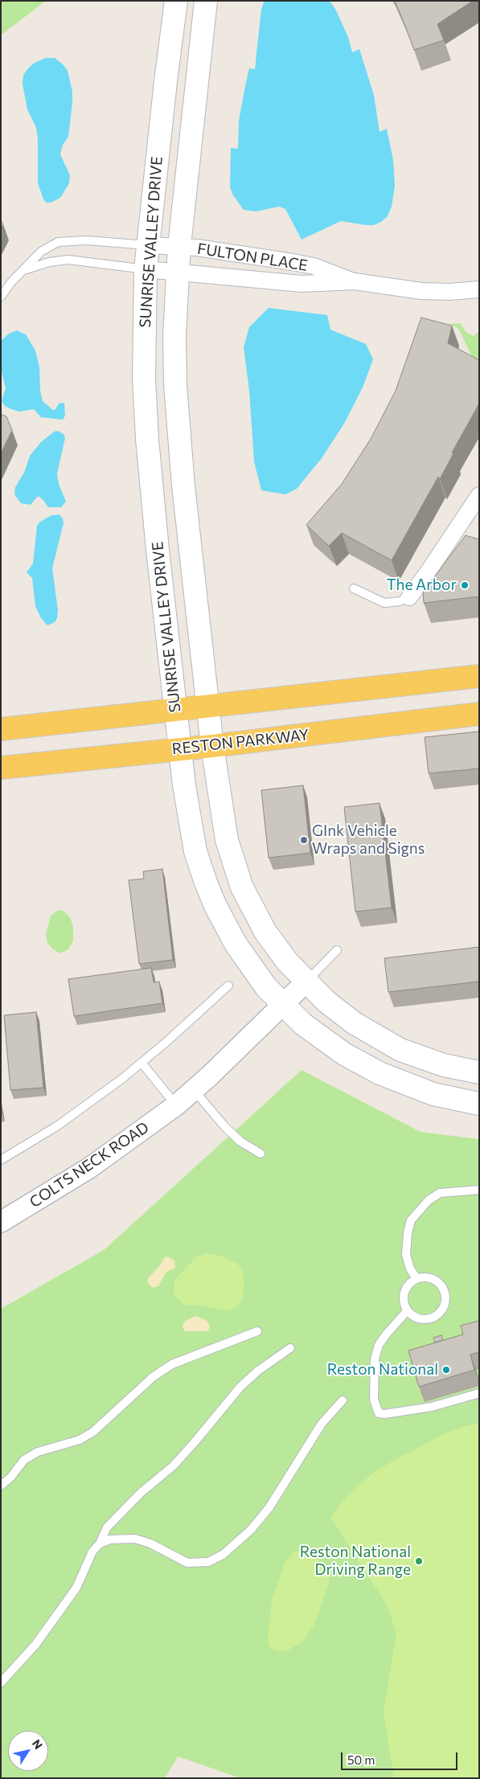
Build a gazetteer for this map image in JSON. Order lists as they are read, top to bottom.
{
  "streets": {
    "main road": ["SUNRISE VALLEY DRIVE", "RESTON PARKWAY"],
    "street": ["FULTON PLACE", "COLTS NECK ROAD"]
  },
  "crossings": [
    ["SUNRISE VALLEY DRIVE", "FULTON PLACE"],
    ["SUNRISE VALLEY DRIVE", "RESTON PARKWAY"],
    ["SUNRISE VALLEY DRIVE", "COLTS NECK ROAD"]
  ],
  "places": [
    "The Arbor",
    "GInk Vehicle Wraps and Signs",
    "Reston National",
    "Reston National Driving Range"
  ],
  "scale_bar": "50 m",
  "north": "top right"
}
